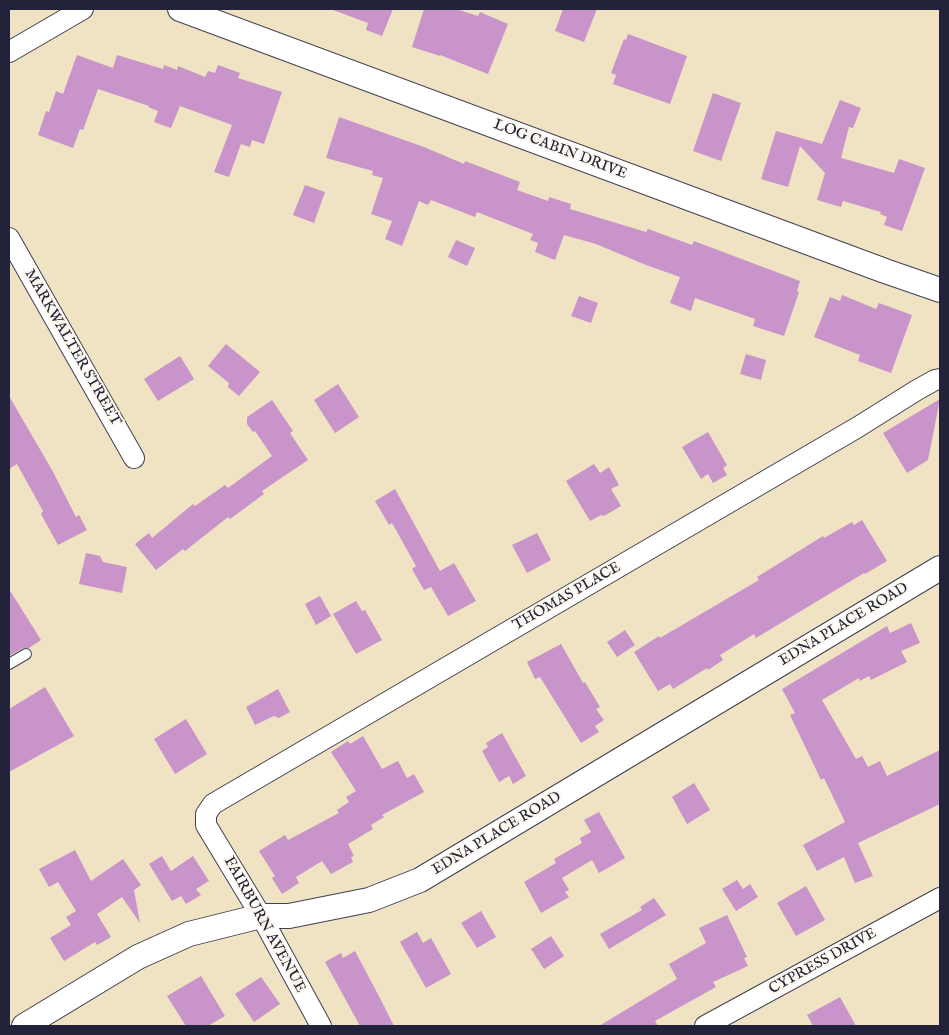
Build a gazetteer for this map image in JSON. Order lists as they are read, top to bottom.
{
  "streets": {
    "street": [
      "LOG CABIN DRIVE",
      "MARKWALTER STREET",
      "THOMAS PLACE",
      "EDNA PLACE ROAD",
      "FAIRBURN AVENUE",
      "CYPRESS DRIVE"
    ]
  },
  "crossings": [
    ["THOMAS PLACE", "FAIRBURN AVENUE"],
    ["EDNA PLACE ROAD", "FAIRBURN AVENUE"]
  ]
}
